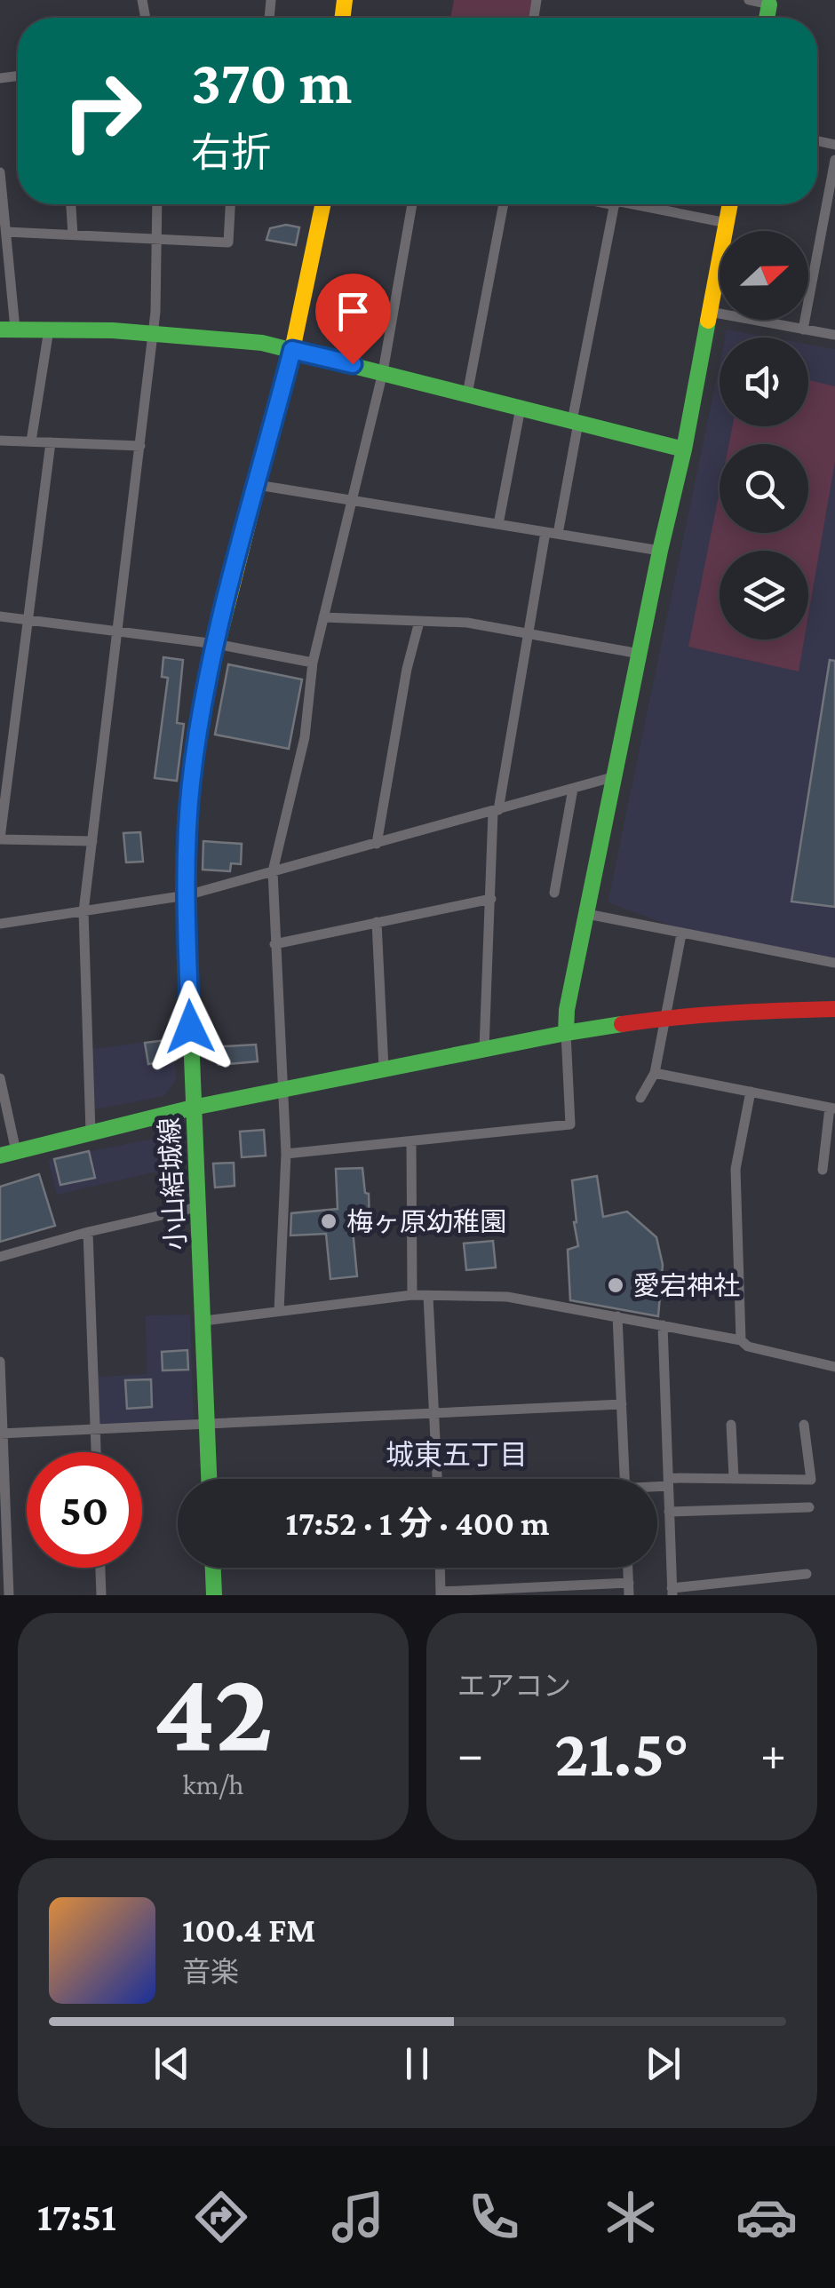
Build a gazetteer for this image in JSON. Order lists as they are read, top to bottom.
{
  "streets": {
    "street": ["小山結城線"]
  },
  "districts": ["城東五丁目"],
  "places": ["梅ヶ原幼稚園", "愛宕神社"],
  "north": "right",
  "page": {
    "turn": ["370 m", "右折"],
    "limit": "50",
    "trip": "17:52 · 1 分 · 400 m",
    "tile": [
      ["42", "km/h"],
      "エアコン"
    ],
    "heat": ["−", "21.5°", "+"],
    "song": ["100.4 FM", "音楽"],
    "tabs": "17:51"
  }
}
